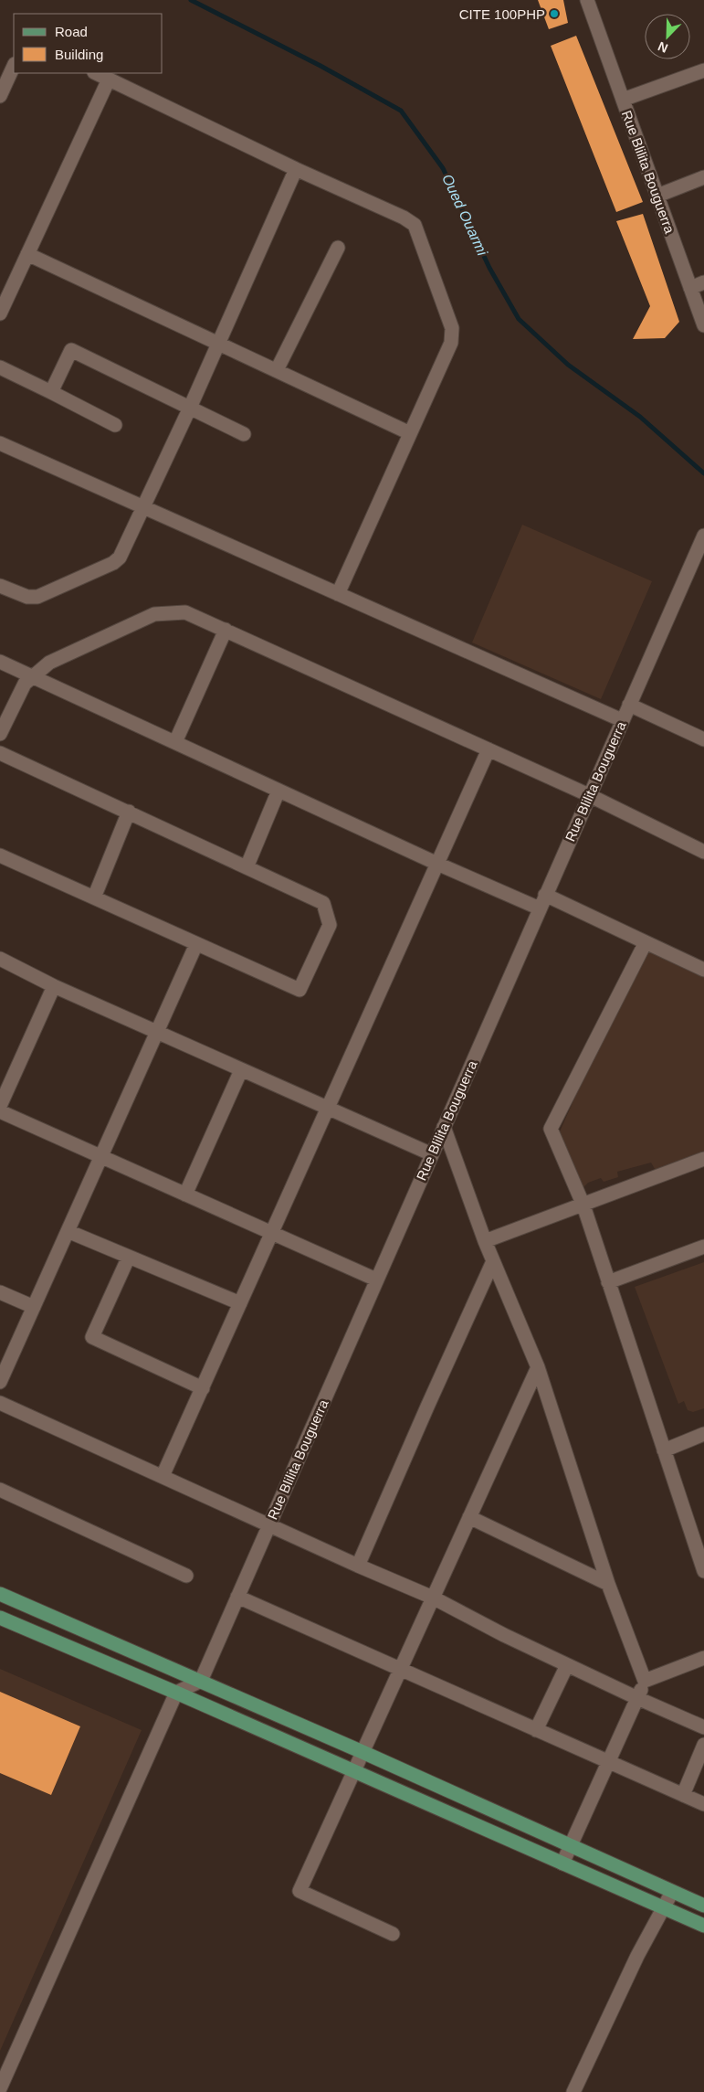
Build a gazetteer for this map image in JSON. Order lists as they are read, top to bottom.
{
  "streets": {
    "street": ["Rue Blilita Bouguerra"]
  },
  "water": ["Oued Ouarmi"],
  "places": ["CITE 100PHP"],
  "legend": ["Road", "Building"],
  "north": "bottom left"
}
